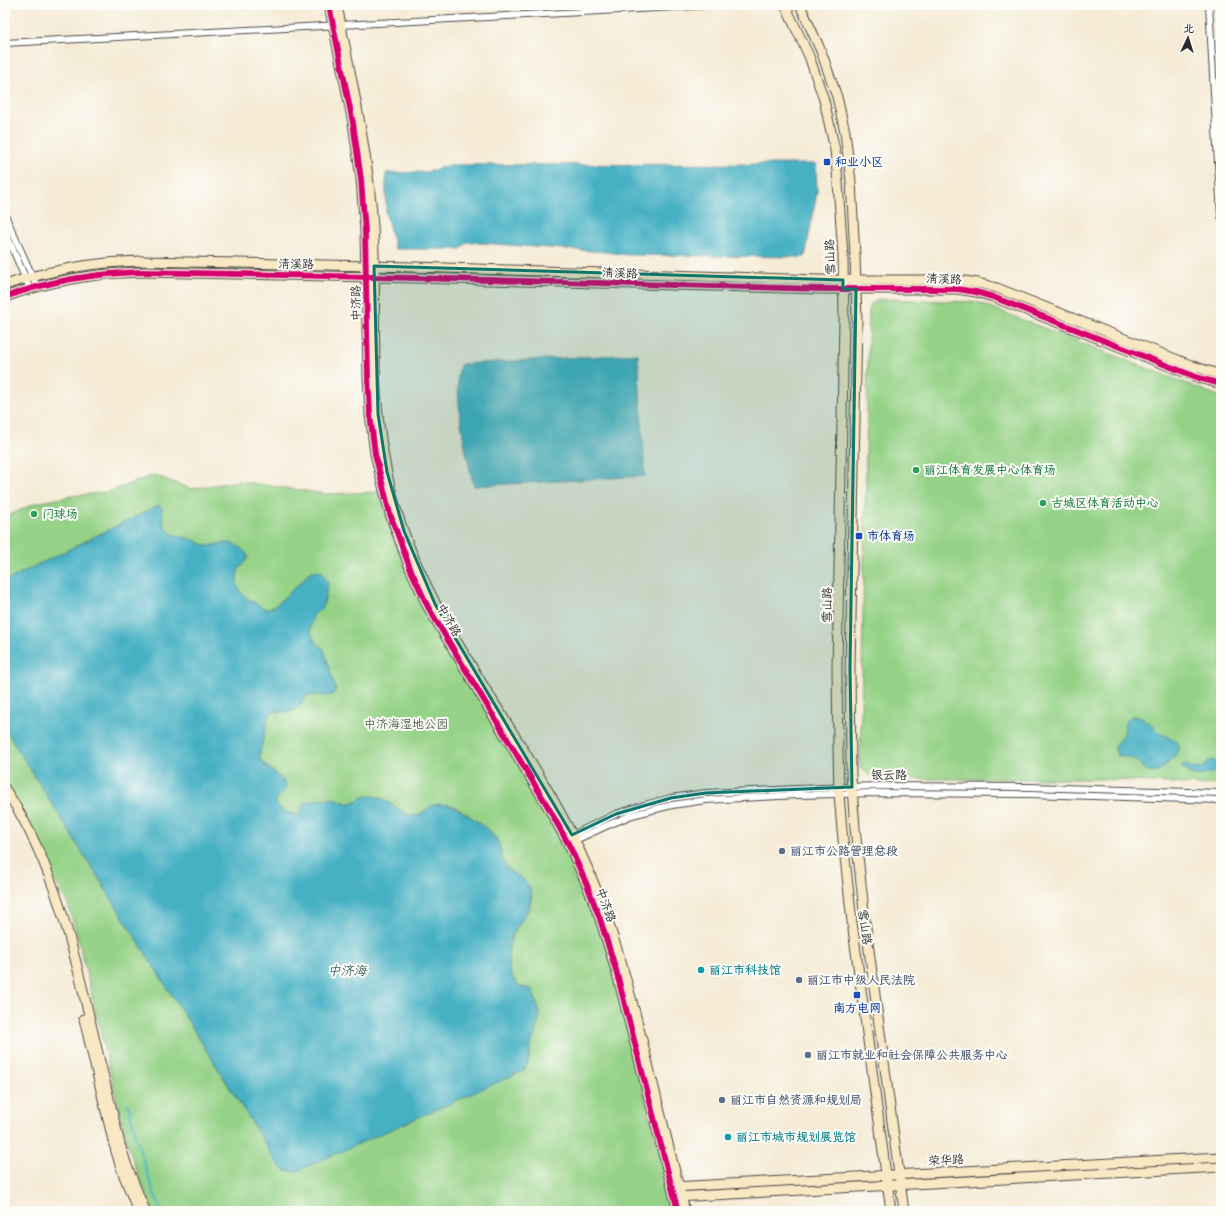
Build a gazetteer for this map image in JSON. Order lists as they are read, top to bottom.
{
  "streets": {
    "street": [
      "雪山路",
      "清溪路",
      "中济路",
      "银云路",
      "荣华路"
    ]
  },
  "crossings": [
    ["雪山路", "清溪路"],
    ["雪山路", "银云路"],
    ["雪山路", "荣华路"],
    ["清溪路", "中济路"],
    ["中济路", "银云路"],
    ["中济路", "荣华路"]
  ],
  "water": ["中济海"],
  "parks": ["中济海湿地公园"],
  "places": {
    "transit": ["和业小区", "市体育场", "南方电网"],
    "other": [
      "丽江体育发展中心体育场",
      "古城区体育活动中心",
      "门球场",
      "丽江市公路管理总段",
      "丽江市科技馆",
      "丽江市中级人民法院",
      "丽江市就业和社会保障公共服务中心",
      "丽江市自然资源和规划局",
      "丽江市城市规划展览馆"
    ]
  },
  "north": "top"
}
